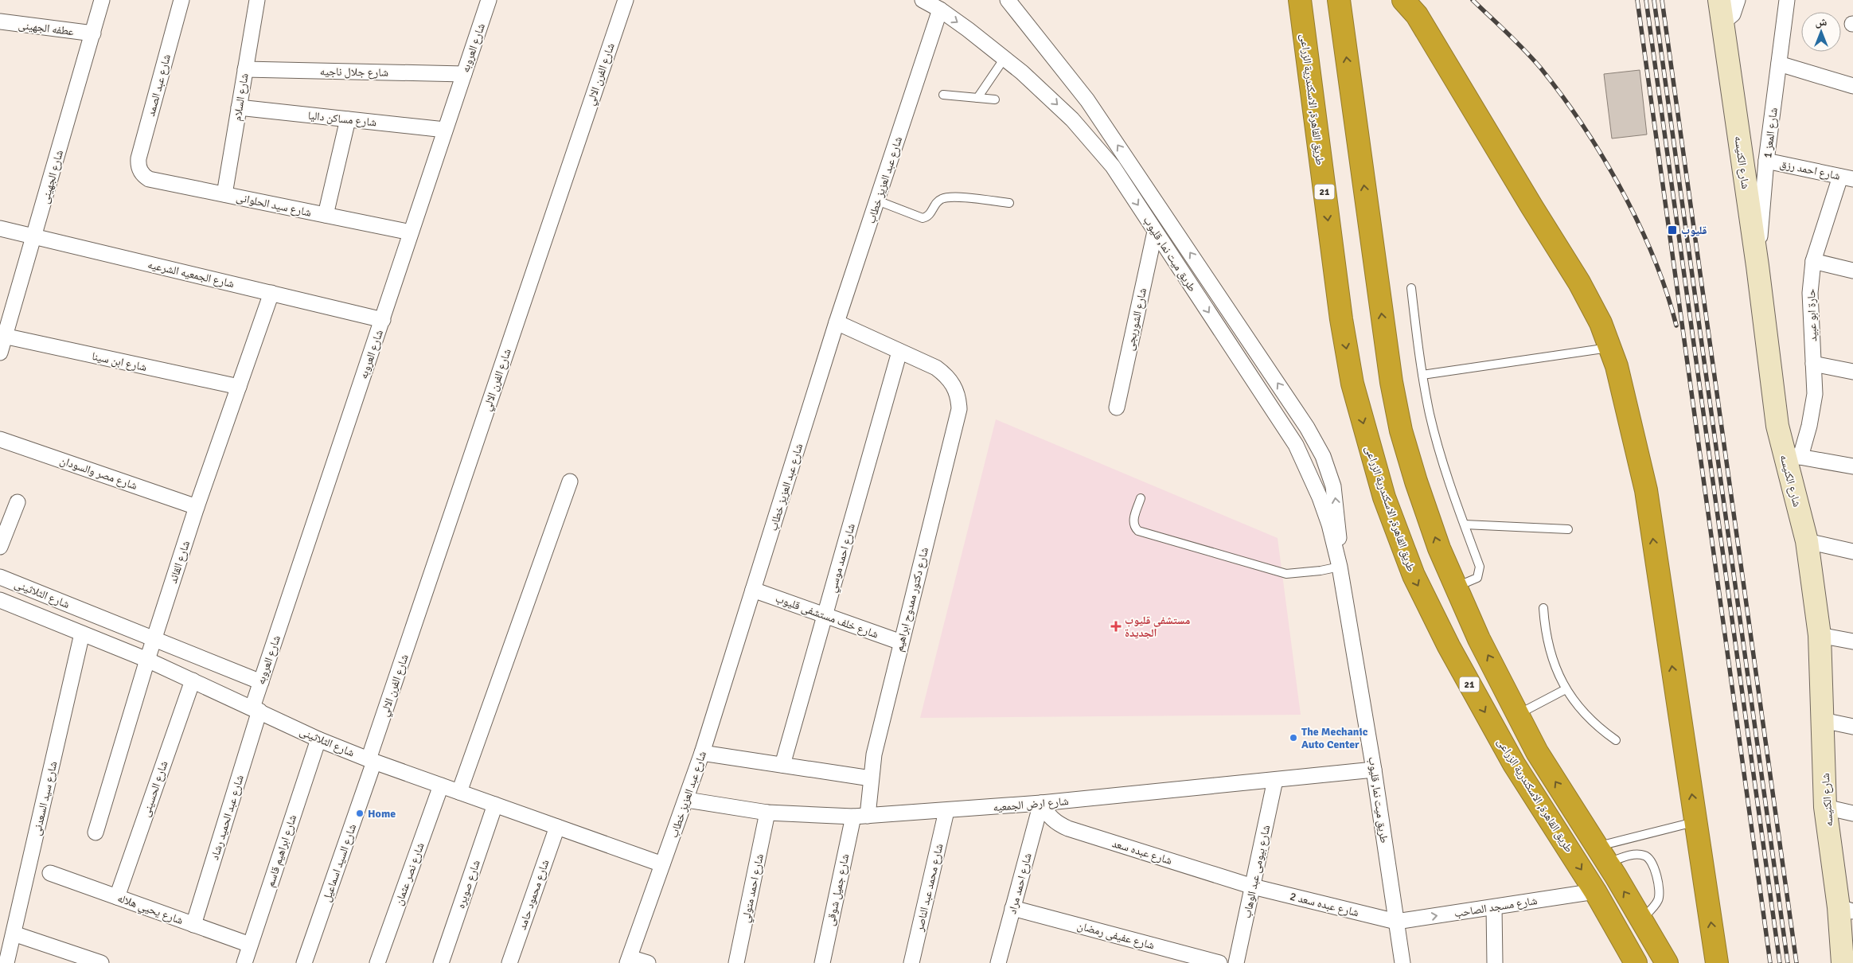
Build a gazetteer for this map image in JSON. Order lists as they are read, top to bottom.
{
  "streets": {
    "highway": ["طريق القاهرة, الاسكندرية الزراعى", "21"],
    "main road": ["شارع الكنيسه"],
    "street": [
      "عطفه الجهينى",
      "شارع العروبه",
      "شارع جلال ناجيه",
      "شارع الفرن الالي",
      "شارع عبد الصمد",
      "شارع السلام",
      "شارع مساكن داليا",
      "شارع المعز 1",
      "شارع احمد رزق",
      "شارع الجهينى",
      "شارع عبد العزيز خطاب",
      "شارع سيد الحلوانى",
      "طريق ميت نما, قليوب",
      "شارع الجمعيه الشرعيه",
      "حارة ابو عبيد",
      "شارع الشوربجى",
      "شارع ابن سينا",
      "شارع مصر والسودان",
      "شارع احمد موسي",
      "شارع القائد",
      "شارع الثلاثينى",
      "شارع دكتور ممدوح ابراهيم",
      "شارع خلف مستشفى قليوب",
      "شارع الحسينى",
      "شارع سيد السعدنى",
      "شارع ارض الجمعيه",
      "شارع عبد الحميد رشاد",
      "شارع ابراهيم قاسم",
      "شارع عبده سعد",
      "شارع السيد اسماعيل",
      "شارع بيومى عبد الوهاب",
      "شارع نصر عثمان",
      "شارع احمد مراد",
      "شارع صويره",
      "شارع محمد عبد الناصر",
      "شارع احمد متولي",
      "شارع جميل شوقى",
      "شارع محمود حامد",
      "شارع عبده سعد 2",
      "شارع مسجد الصاحب",
      "شارع يحيي هلاله",
      "شارع عفيفى رمضان"
    ]
  },
  "crossings": [
    ["عطفه الجهينى", "شارع الجهينى"],
    ["شارع العروبه", "شارع جلال ناجيه"],
    ["شارع العروبه", "شارع مساكن داليا"],
    ["شارع العروبه", "شارع سيد الحلوانى"],
    ["شارع العروبه", "شارع الجمعيه الشرعيه"],
    ["شارع العروبه", "شارع الثلاثينى"],
    ["شارع العروبه", "شارع عبد الحميد رشاد"],
    ["شارع جلال ناجيه", "شارع السلام"],
    ["شارع الفرن الالي", "شارع الثلاثينى"],
    ["شارع الفرن الالي", "شارع السيد اسماعيل"],
    ["شارع عبد الصمد", "شارع سيد الحلوانى"],
    ["شارع السلام", "شارع مساكن داليا"],
    ["شارع السلام", "شارع سيد الحلوانى"],
    ["طريق القاهرة, الاسكندرية الزراعى", "شارع مسجد الصاحب"],
    ["شارع المعز 1", "شارع الكنيسه"],
    ["شارع المعز 1", "شارع احمد رزق"],
    ["شارع الكنيسه", "حارة ابو عبيد"],
    ["شارع احمد رزق", "حارة ابو عبيد"],
    ["شارع الجهينى", "شارع الجمعيه الشرعيه"],
    ["شارع الجهينى", "شارع ابن سينا"],
    ["شارع عبد العزيز خطاب", "طريق ميت نما, قليوب"],
    ["شارع عبد العزيز خطاب", "شارع الثلاثينى"],
    ["شارع عبد العزيز خطاب", "شارع خلف مستشفى قليوب"],
    ["شارع عبد العزيز خطاب", "شارع ارض الجمعيه"],
    ["طريق ميت نما, قليوب", "شارع الشوربجى"],
    ["طريق ميت نما, قليوب", "شارع ارض الجمعيه"],
    ["طريق ميت نما, قليوب", "شارع عبده سعد 2"],
    ["طريق ميت نما, قليوب", "شارع مسجد الصاحب"],
    ["شارع الجمعيه الشرعيه", "شارع القائد"],
    ["شارع ابن سينا", "شارع القائد"],
    ["شارع مصر والسودان", "شارع القائد"],
    ["شارع احمد موسي", "شارع دكتور ممدوح ابراهيم"],
    ["شارع احمد موسي", "شارع خلف مستشفى قليوب"],
    ["شارع القائد", "شارع الثلاثينى"],
    ["شارع الثلاثينى", "شارع الحسينى"],
    ["شارع الثلاثينى", "شارع سيد السعدنى"],
    ["شارع الثلاثينى", "شارع عبد الحميد رشاد"],
    ["شارع الثلاثينى", "شارع ابراهيم قاسم"],
    ["شارع الثلاثينى", "شارع السيد اسماعيل"],
    ["شارع الثلاثينى", "شارع نصر عثمان"],
    ["شارع الثلاثينى", "شارع صويره"],
    ["شارع الثلاثينى", "شارع محمود حامد"],
    ["شارع دكتور ممدوح ابراهيم", "شارع خلف مستشفى قليوب"],
    ["شارع دكتور ممدوح ابراهيم", "شارع ارض الجمعيه"],
    ["شارع دكتور ممدوح ابراهيم", "شارع جميل شوقى"],
    ["شارع الحسينى", "شارع يحيي هلاله"],
    ["شارع ارض الجمعيه", "شارع عبده سعد"],
    ["شارع ارض الجمعيه", "شارع بيومى عبد الوهاب"],
    ["شارع ارض الجمعيه", "شارع احمد مراد"],
    ["شارع ارض الجمعيه", "شارع محمد عبد الناصر"],
    ["شارع ارض الجمعيه", "شارع احمد متولي"],
    ["شارع ارض الجمعيه", "شارع جميل شوقى"],
    ["شارع عبد الحميد رشاد", "شارع يحيي هلاله"],
    ["شارع ابراهيم قاسم", "شارع يحيي هلاله"],
    ["شارع عبده سعد", "شارع بيومى عبد الوهاب"],
    ["شارع عبده سعد", "شارع احمد مراد"],
    ["شارع عبده سعد", "شارع عبده سعد 2"],
    ["شارع بيومى عبد الوهاب", "شارع عبده سعد 2"],
    ["شارع احمد مراد", "شارع عفيفى رمضان"],
    ["شارع عبده سعد 2", "شارع مسجد الصاحب"]
  ],
  "one_way": ["شارع مسجد الصاحب"],
  "places": {
    "transit": ["قليوب"],
    "health": ["مستشفى قليوب الجديدة"],
    "other": ["The Mechanic Auto Center", "Home"]
  },
  "north": "top"
}
